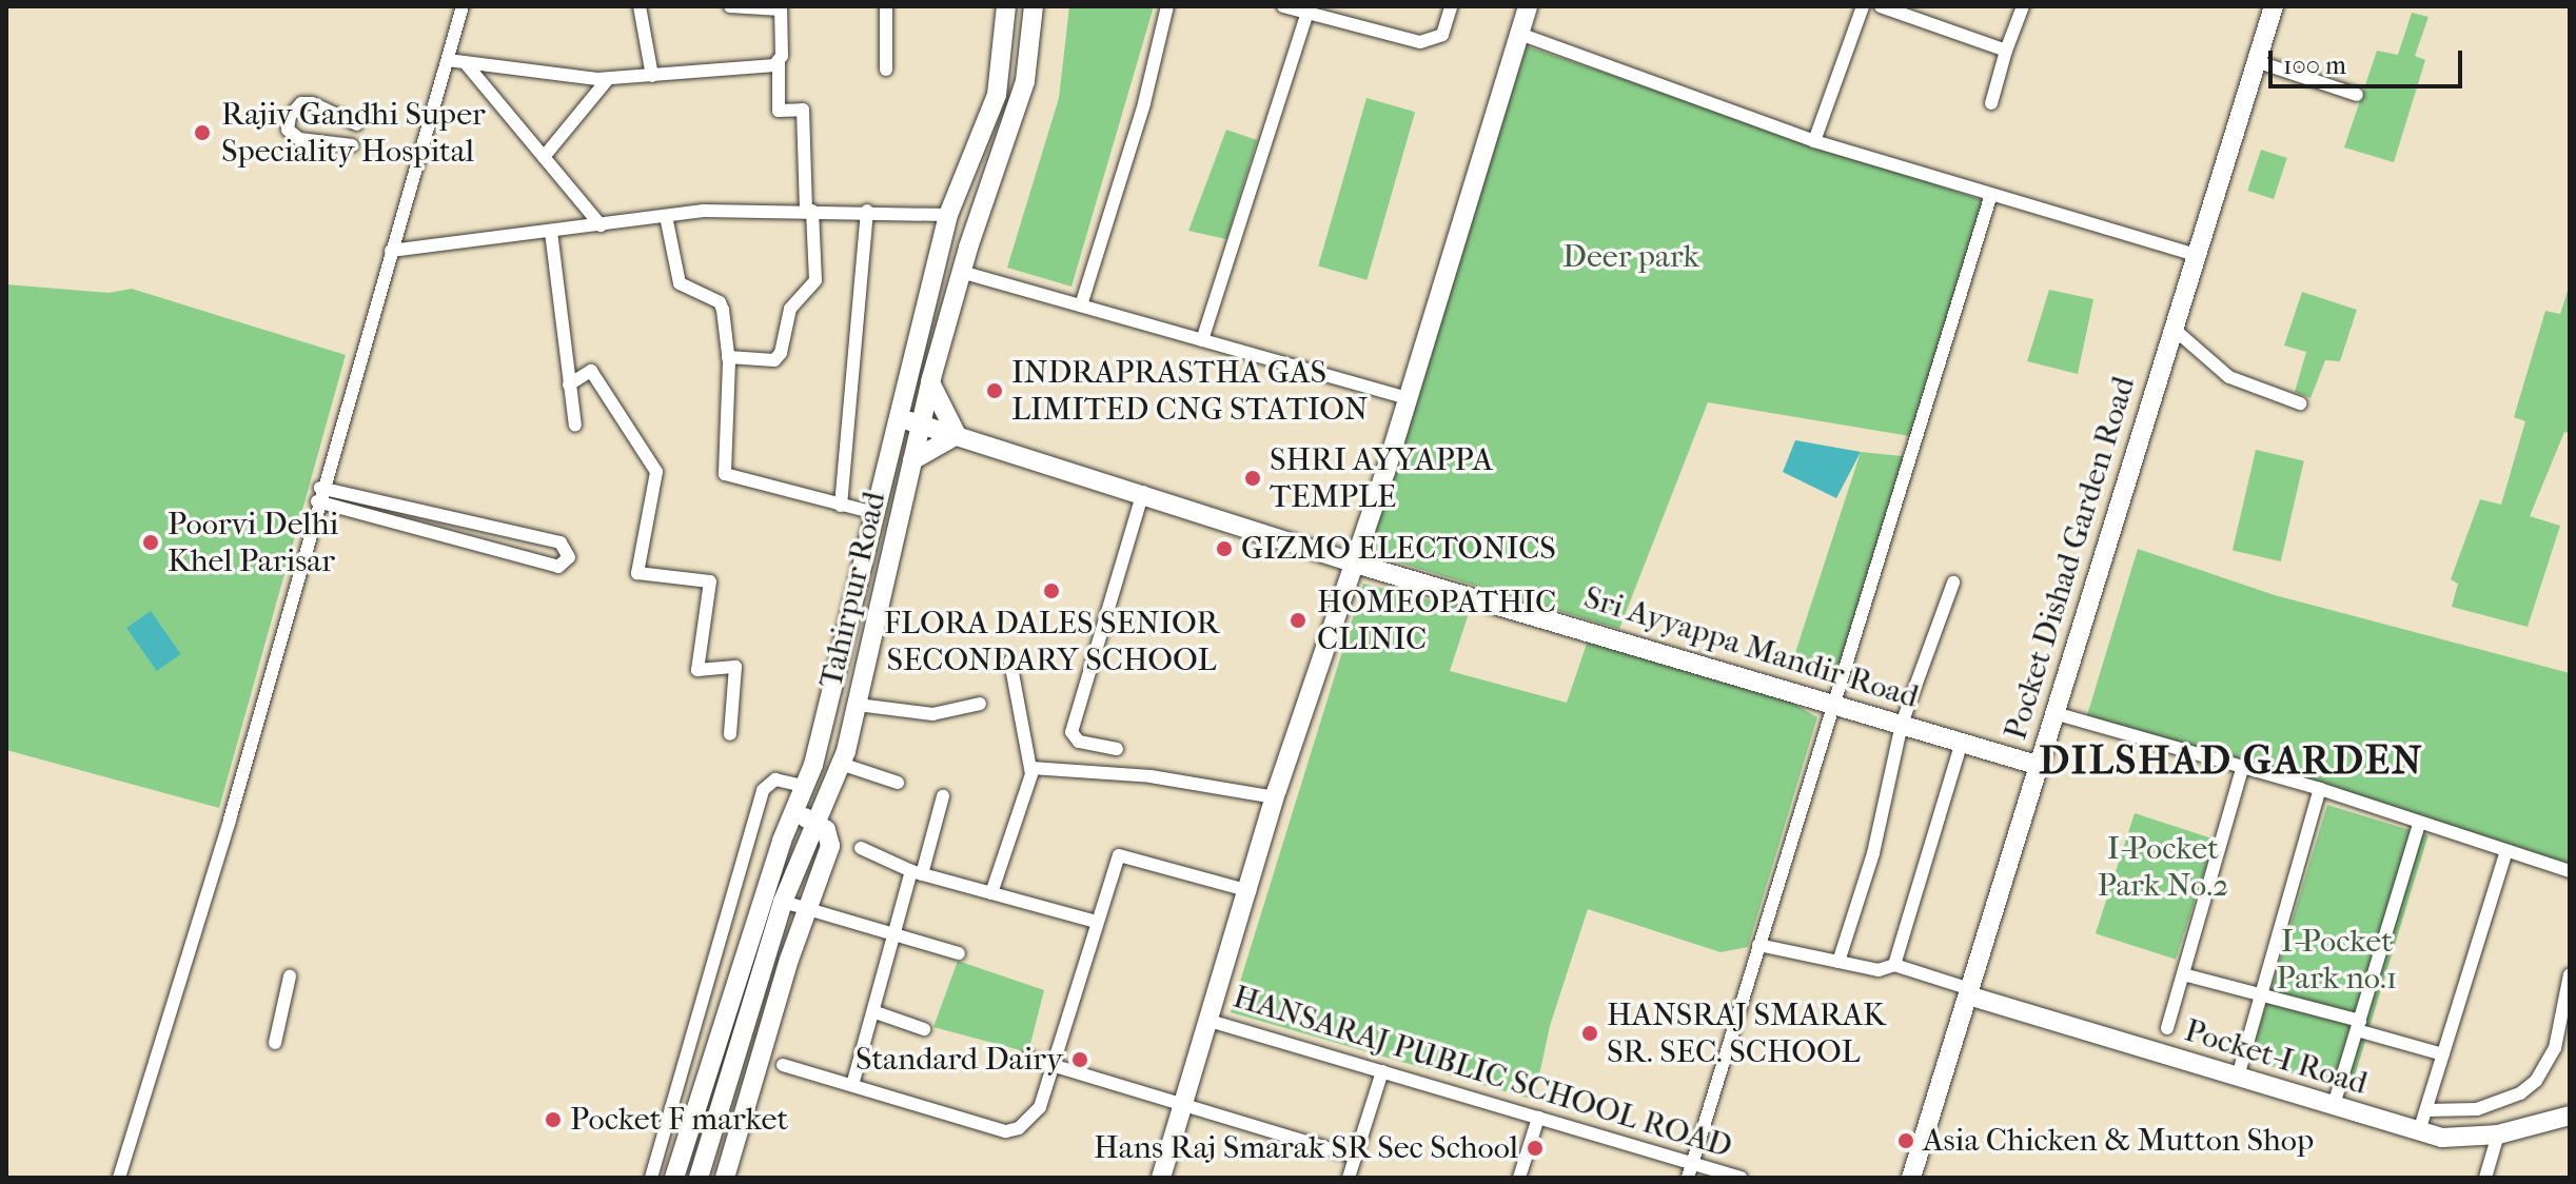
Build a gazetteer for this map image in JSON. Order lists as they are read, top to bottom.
{
  "streets": {
    "street": [
      "Pocket Dishad Garden Road",
      "Tahirpur Road",
      "Sri Ayyappa Mandir Road",
      "Pocket-I Road",
      "HANSARAJ PUBLIC SCHOOL ROAD"
    ]
  },
  "crossings": [
    ["Pocket Dishad Garden Road", "Sri Ayyappa Mandir Road"],
    ["Pocket Dishad Garden Road", "Pocket-I Road"],
    ["Tahirpur Road", "Sri Ayyappa Mandir Road"]
  ],
  "districts": ["DILSHAD GARDEN"],
  "parks": ["Deer park", "I-Pocket Park No.2", "I-Pocket Park no.1"],
  "places": [
    "Rajiv Gandhi Super Speciality Hospital",
    "INDRAPRASTHA GAS LIMITED CNG STATION",
    "SHRI AYYAPPA TEMPLE",
    "Poorvi Delhi Khel Parisar",
    "GIZMO ELECTONICS",
    "FLORA DALES SENIOR SECONDARY SCHOOL",
    "HOMEOPATHIC CLINIC",
    "HANSRAJ SMARAK SR. SEC. SCHOOL",
    "Standard Dairy",
    "Pocket F market",
    "Asia Chicken & Mutton Shop",
    "Hans Raj Smarak SR Sec School"
  ],
  "scale_bar": "100 m"
}
